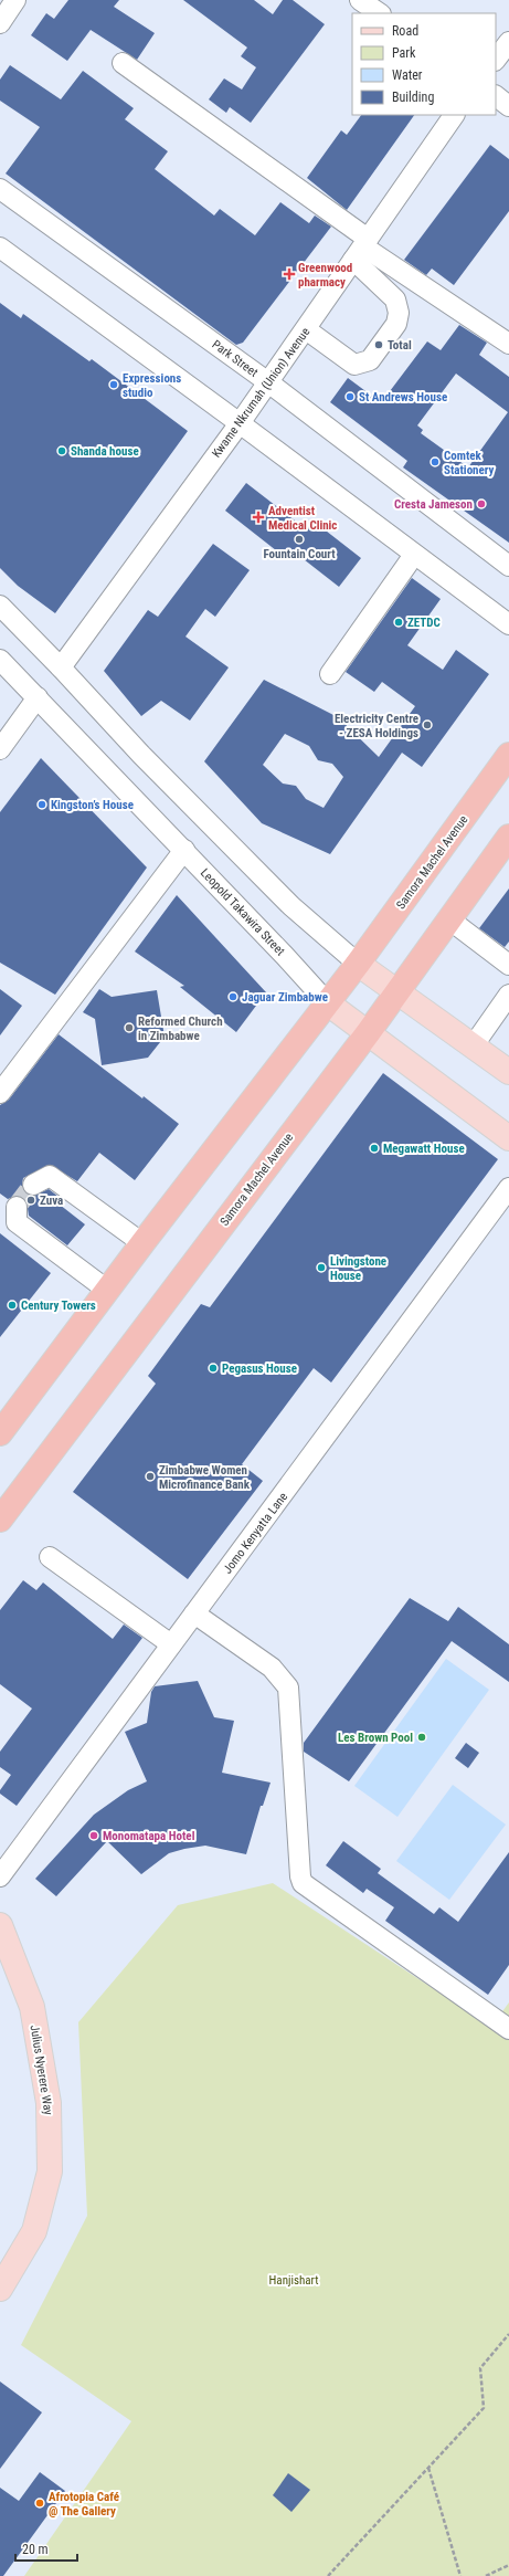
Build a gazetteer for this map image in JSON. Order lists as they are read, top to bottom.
{
  "streets": {
    "highway": ["Samora Machel Avenue"],
    "main road": ["Leopold Takawira Street", "Julius Nyerere Way"],
    "street": ["Park Street", "Kwame Nkrumah (Union) Avenue", "Jomo Kenyatta Lane"]
  },
  "crossings": [
    ["Park Street", "Kwame Nkrumah (Union) Avenue"],
    ["Samora Machel Avenue", "Leopold Takawira Street"]
  ],
  "parks": ["Hanjishart"],
  "places": {
    "health": ["Greenwood pharmacy", "Adventist Medical Clinic"],
    "other": [
      "Total",
      "Expressions studio",
      "St Andrews House",
      "Shanda house",
      "Comtek Stationery",
      "Cresta Jameson",
      "Fountain Court",
      "ZETDC",
      "Electricity Centre - ZESA Holdings",
      "Kingston’s House",
      "Jaguar Zimbabwe",
      "Reformed Church in Zimbabwe",
      "Megawatt House",
      "Zuva",
      "Livingstone House",
      "Century Towers",
      "Pegasus House",
      "Zimbabwe Women Microfinance Bank",
      "Les Brown Pool",
      "Monomatapa Hotel",
      "Afrotopia Café @ The Gallery"
    ]
  },
  "legend": [
    "Road",
    "Park",
    "Water",
    "Building"
  ],
  "scale_bar": "20 m"
}
